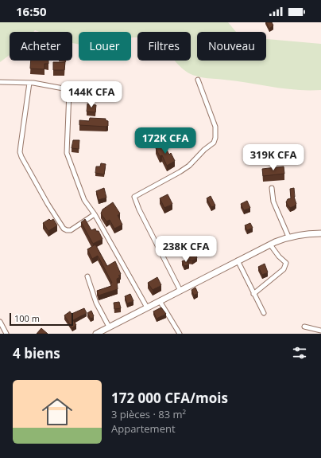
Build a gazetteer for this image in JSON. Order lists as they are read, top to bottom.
{
  "scale_bar": "100 m",
  "page": {
    "status": "16:50",
    "chip": [
      "Acheter",
      "Louer",
      "Filtres",
      "Nouveau"
    ],
    "price": [
      "144K CFA",
      "172K CFA",
      "319K CFA",
      "238K CFA"
    ],
    "scale": "100 m",
    "heading": "4 biens",
    "list": [
      {
        "name": "172 000 CFA/mois",
        "note": "3 pièces · 83 m² · Appartement"
      }
    ]
  }
}
